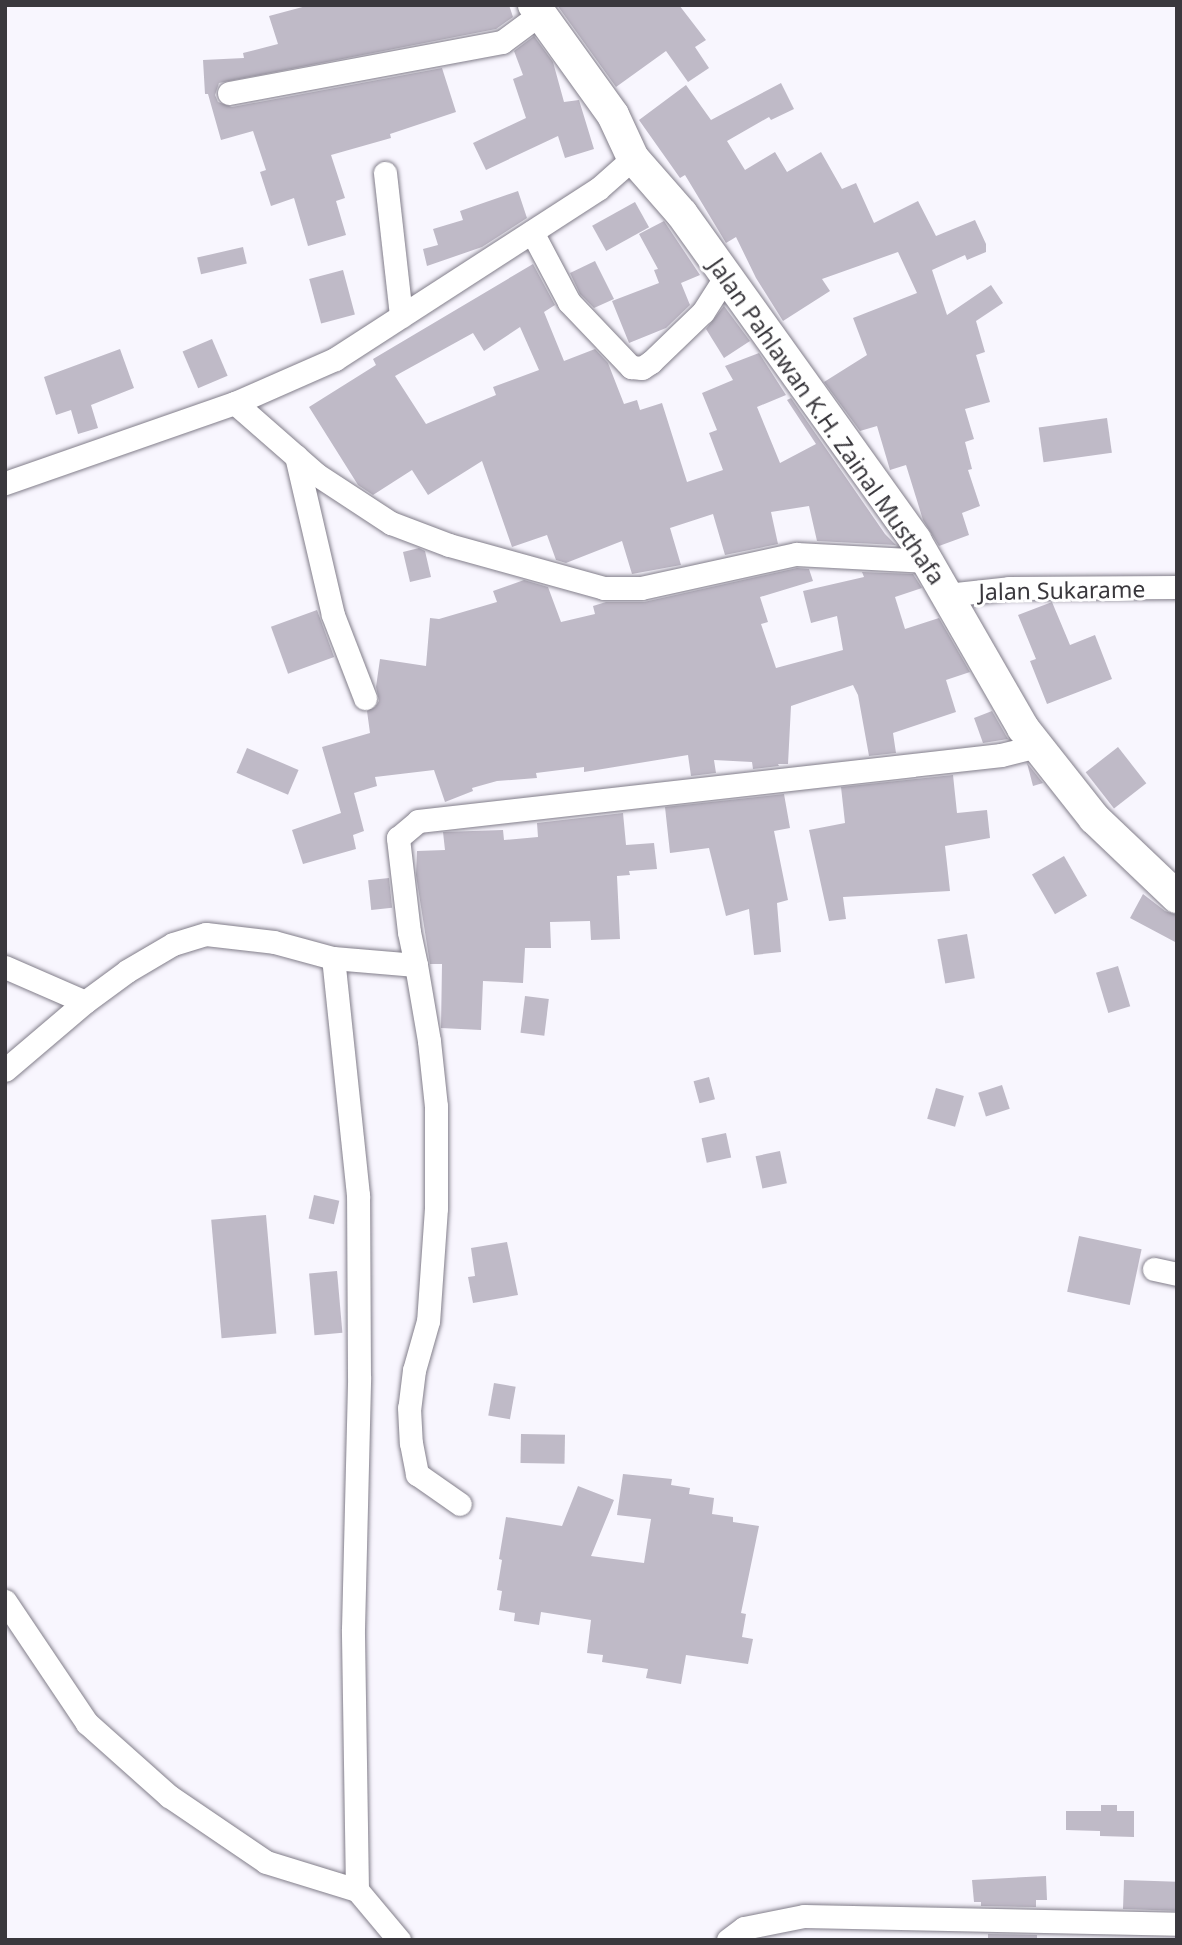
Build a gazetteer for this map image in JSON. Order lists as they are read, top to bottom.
{
  "streets": {
    "street": ["Jalan Pahlawan K.H. Zainal Musthafa", "Jalan Sukarame"]
  },
  "crossings": [
    ["Jalan Pahlawan K.H. Zainal Musthafa", "Jalan Sukarame"]
  ]
}
